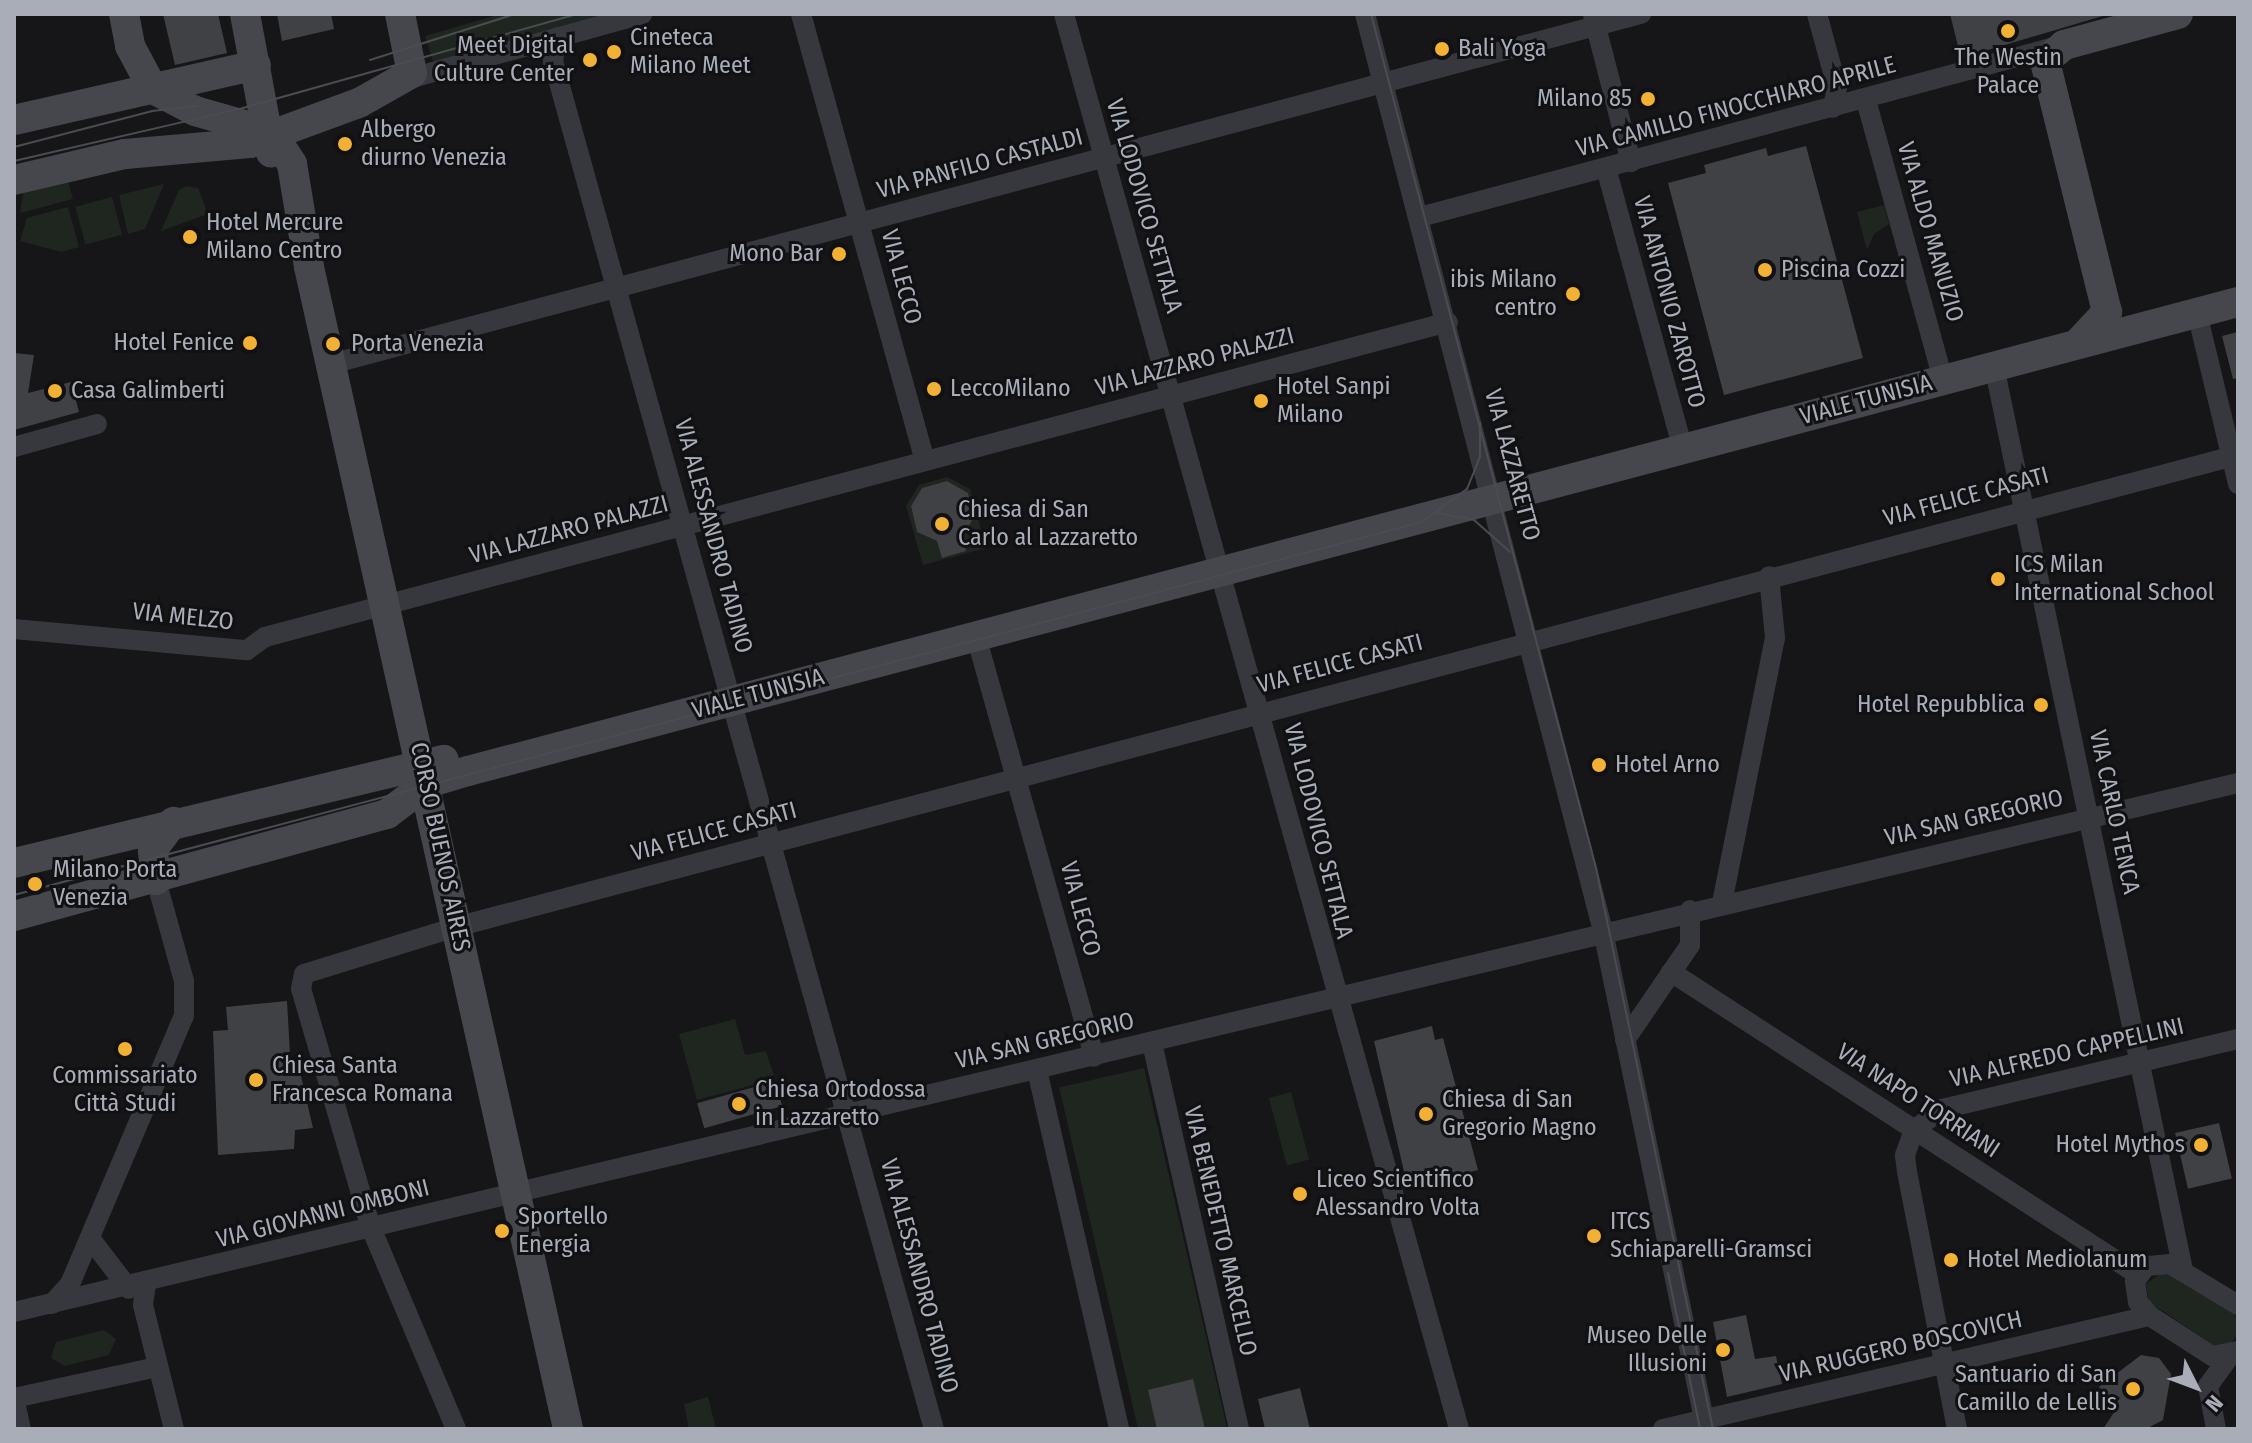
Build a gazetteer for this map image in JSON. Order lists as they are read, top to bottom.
{
  "streets": {
    "street": [
      "VIA CAMILLO FINOCCHIARO APRILE",
      "VIA PANFILO CASTALDI",
      "VIA LODOVICO SETTALA",
      "VIA ALDO MANUZIO",
      "VIA LECCO",
      "VIA ANTONIO ZAROTTO",
      "VIA LAZZARO PALAZZI",
      "VIALE TUNISIA",
      "VIA LAZZARETTO",
      "VIA FELICE CASATI",
      "VIA ALESSANDRO TADINO",
      "VIA MELZO",
      "VIA CARLO TENCA",
      "VIA SAN GREGORIO",
      "CORSO BUENOS AIRES",
      "VIA ALFREDO CAPPELLINI",
      "VIA NAPO TORRIANI",
      "VIA GIOVANNI OMBONI",
      "VIA BENEDETTO MARCELLO",
      "VIA RUGGERO BOSCOVICH"
    ]
  },
  "crossings": [
    ["VIA CAMILLO FINOCCHIARO APRILE", "VIA ALDO MANUZIO"],
    ["VIA CAMILLO FINOCCHIARO APRILE", "VIA ANTONIO ZAROTTO"],
    ["VIA CAMILLO FINOCCHIARO APRILE", "VIA LAZZARETTO"],
    ["VIA PANFILO CASTALDI", "VIA LODOVICO SETTALA"],
    ["VIA PANFILO CASTALDI", "VIA LECCO"],
    ["VIA PANFILO CASTALDI", "VIA ANTONIO ZAROTTO"],
    ["VIA PANFILO CASTALDI", "VIA LAZZARETTO"],
    ["VIA PANFILO CASTALDI", "VIA ALESSANDRO TADINO"],
    ["VIA PANFILO CASTALDI", "CORSO BUENOS AIRES"],
    ["VIA LODOVICO SETTALA", "VIA LAZZARO PALAZZI"],
    ["VIA LODOVICO SETTALA", "VIALE TUNISIA"],
    ["VIA LODOVICO SETTALA", "VIA FELICE CASATI"],
    ["VIA LODOVICO SETTALA", "VIA SAN GREGORIO"],
    ["VIA ALDO MANUZIO", "VIALE TUNISIA"],
    ["VIA LECCO", "VIA LAZZARO PALAZZI"],
    ["VIA LECCO", "VIALE TUNISIA"],
    ["VIA LECCO", "VIA FELICE CASATI"],
    ["VIA LECCO", "VIA SAN GREGORIO"],
    ["VIA ANTONIO ZAROTTO", "VIALE TUNISIA"],
    ["VIA LAZZARO PALAZZI", "VIA LAZZARETTO"],
    ["VIA LAZZARO PALAZZI", "VIA ALESSANDRO TADINO"],
    ["VIA LAZZARO PALAZZI", "VIA MELZO"],
    ["VIA LAZZARO PALAZZI", "CORSO BUENOS AIRES"],
    ["VIALE TUNISIA", "VIA LAZZARETTO"],
    ["VIALE TUNISIA", "VIA ALESSANDRO TADINO"],
    ["VIALE TUNISIA", "VIA CARLO TENCA"],
    ["VIALE TUNISIA", "CORSO BUENOS AIRES"],
    ["VIA LAZZARETTO", "VIA FELICE CASATI"],
    ["VIA LAZZARETTO", "VIA SAN GREGORIO"],
    ["VIA LAZZARETTO", "VIA RUGGERO BOSCOVICH"],
    ["VIA FELICE CASATI", "VIA ALESSANDRO TADINO"],
    ["VIA FELICE CASATI", "VIA CARLO TENCA"],
    ["VIA FELICE CASATI", "CORSO BUENOS AIRES"],
    ["VIA FELICE CASATI", "VIA GIOVANNI OMBONI"],
    ["VIA ALESSANDRO TADINO", "VIA SAN GREGORIO"],
    ["VIA MELZO", "CORSO BUENOS AIRES"],
    ["VIA CARLO TENCA", "VIA SAN GREGORIO"],
    ["VIA CARLO TENCA", "VIA ALFREDO CAPPELLINI"],
    ["VIA SAN GREGORIO", "CORSO BUENOS AIRES"],
    ["VIA SAN GREGORIO", "VIA GIOVANNI OMBONI"],
    ["VIA SAN GREGORIO", "VIA BENEDETTO MARCELLO"],
    ["CORSO BUENOS AIRES", "VIA GIOVANNI OMBONI"],
    ["VIA ALFREDO CAPPELLINI", "VIA NAPO TORRIANI"]
  ],
  "places": [
    "The Westin Palace",
    "Bali Yoga",
    "Cineteca Milano Meet",
    "Meet Digital Culture Center",
    "Milano 85",
    "Albergo diurno Venezia",
    "Hotel Mercure Milano Centro",
    "Mono Bar",
    "Piscina Cozzi",
    "ibis Milano centro",
    "Hotel Fenice",
    "Porta Venezia",
    "LeccoMilano",
    "Casa Galimberti",
    "Hotel Sanpi Milano",
    "Chiesa di San Carlo al Lazzaretto",
    "ICS Milan International School",
    "Hotel Repubblica",
    "Hotel Arno",
    "Milano Porta Venezia",
    "Commissariato Città Studi",
    "Chiesa Santa Francesca Romana",
    "Chiesa Ortodossa in Lazzaretto",
    "Chiesa di San Gregorio Magno",
    "Hotel Mythos",
    "Liceo Scientifico Alessandro Volta",
    "Sportello Energia",
    "ITCS Schiaparelli-Gramsci",
    "Hotel Mediolanum",
    "Museo Delle Illusioni",
    "Santuario di San Camillo de Lellis"
  ],
  "north": "bottom right"
}
